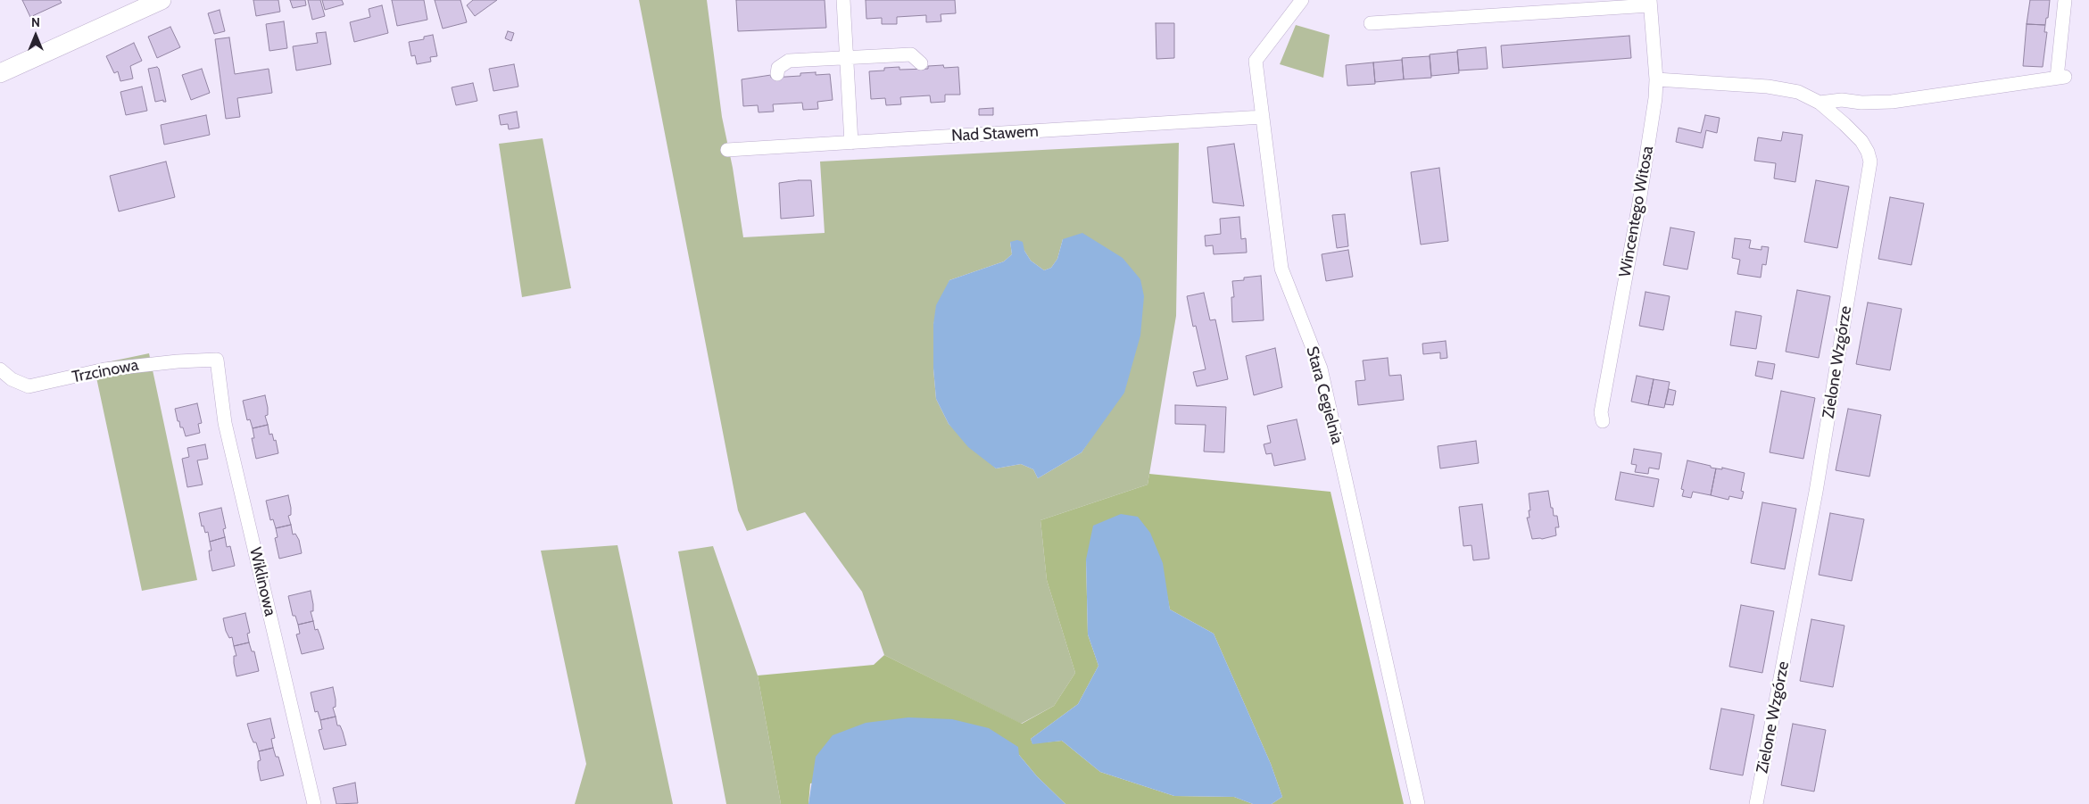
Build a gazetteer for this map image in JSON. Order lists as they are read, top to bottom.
{
  "streets": {
    "street": [
      "Nad Stawem",
      "Wincentego Witosa",
      "Zielone Wzgórze",
      "Trzcinowa",
      "Stara Cegielnia",
      "Wiklinowa"
    ]
  },
  "crossings": [
    ["Nad Stawem", "Stara Cegielnia"],
    ["Wincentego Witosa", "Zielone Wzgórze"],
    ["Trzcinowa", "Wiklinowa"]
  ],
  "north": "top"
}
